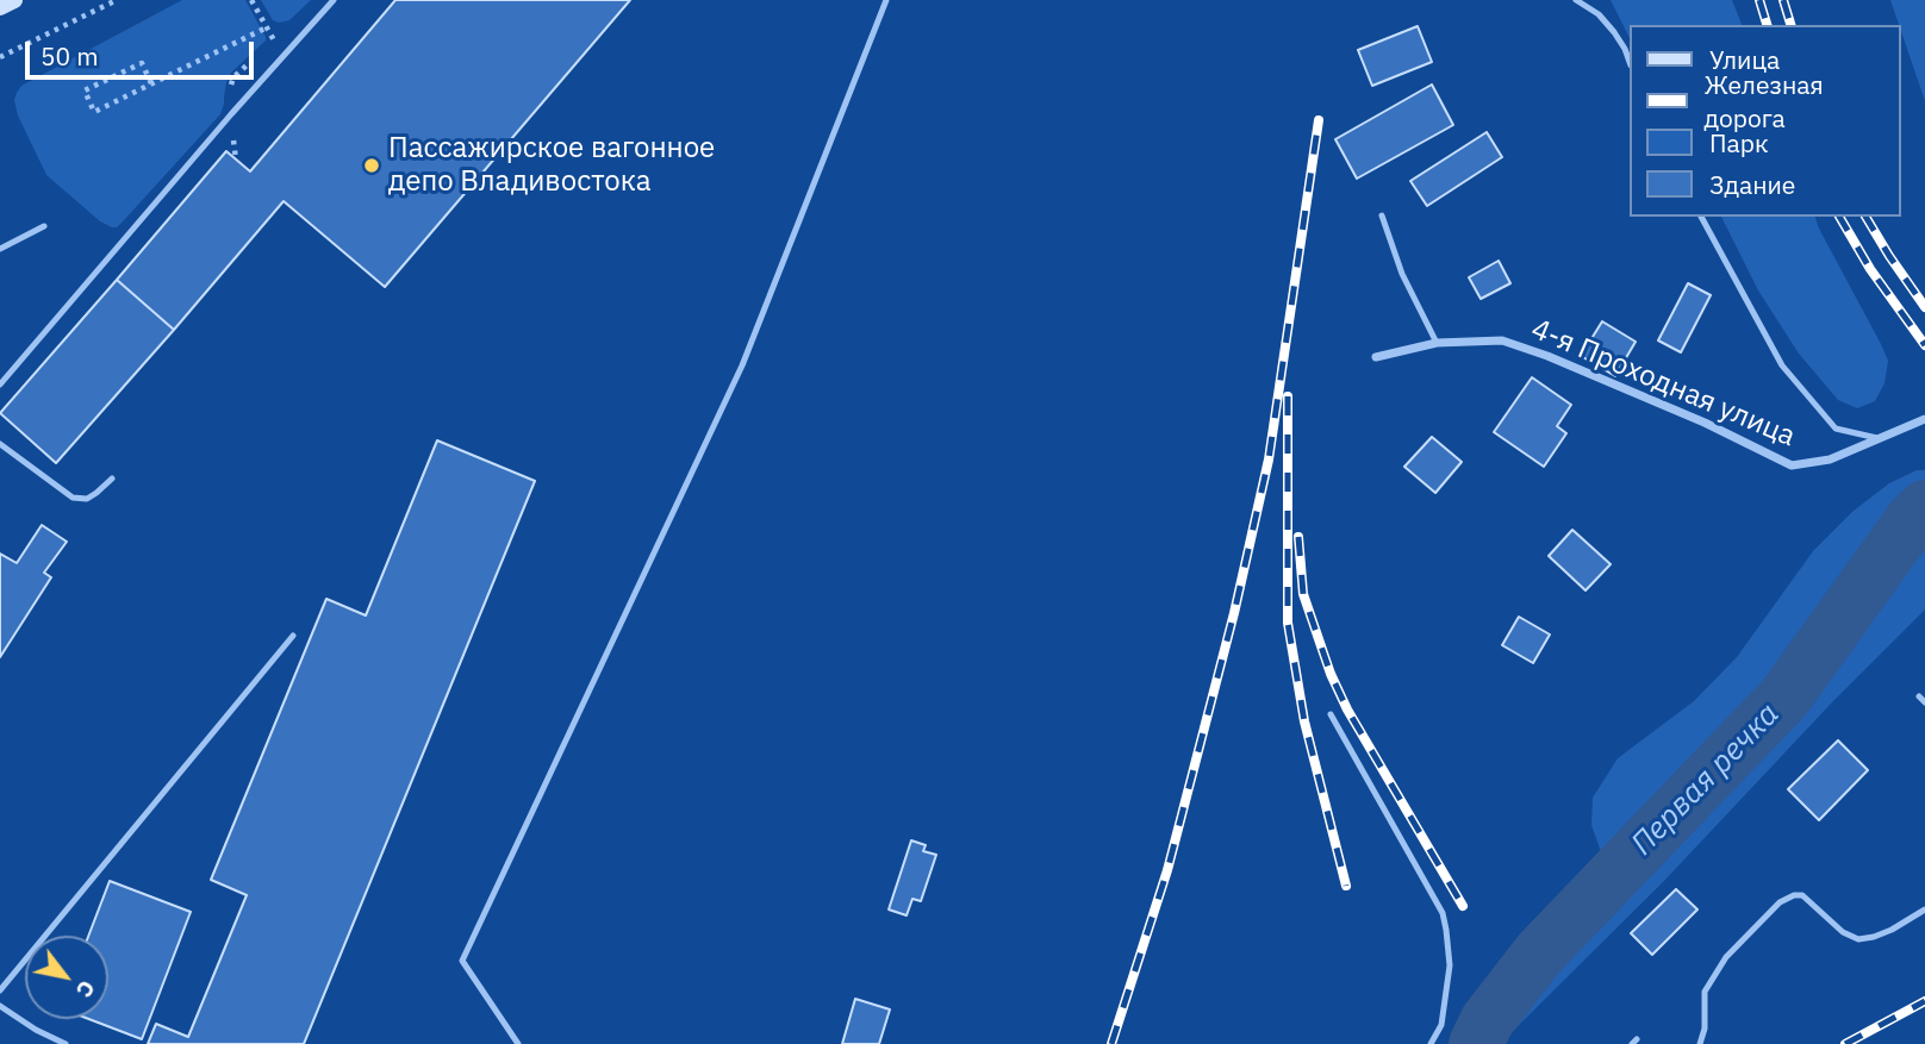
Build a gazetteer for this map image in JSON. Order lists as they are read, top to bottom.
{
  "streets": {
    "street": ["4-я Проходная улица"]
  },
  "water": ["Первая речка"],
  "places": ["Пассажирское вагонное депо Владивостока"],
  "legend": [
    "Улица",
    "Железная дорога",
    "Парк",
    "Здание"
  ],
  "scale_bar": "50 m",
  "north": "bottom right"
}
